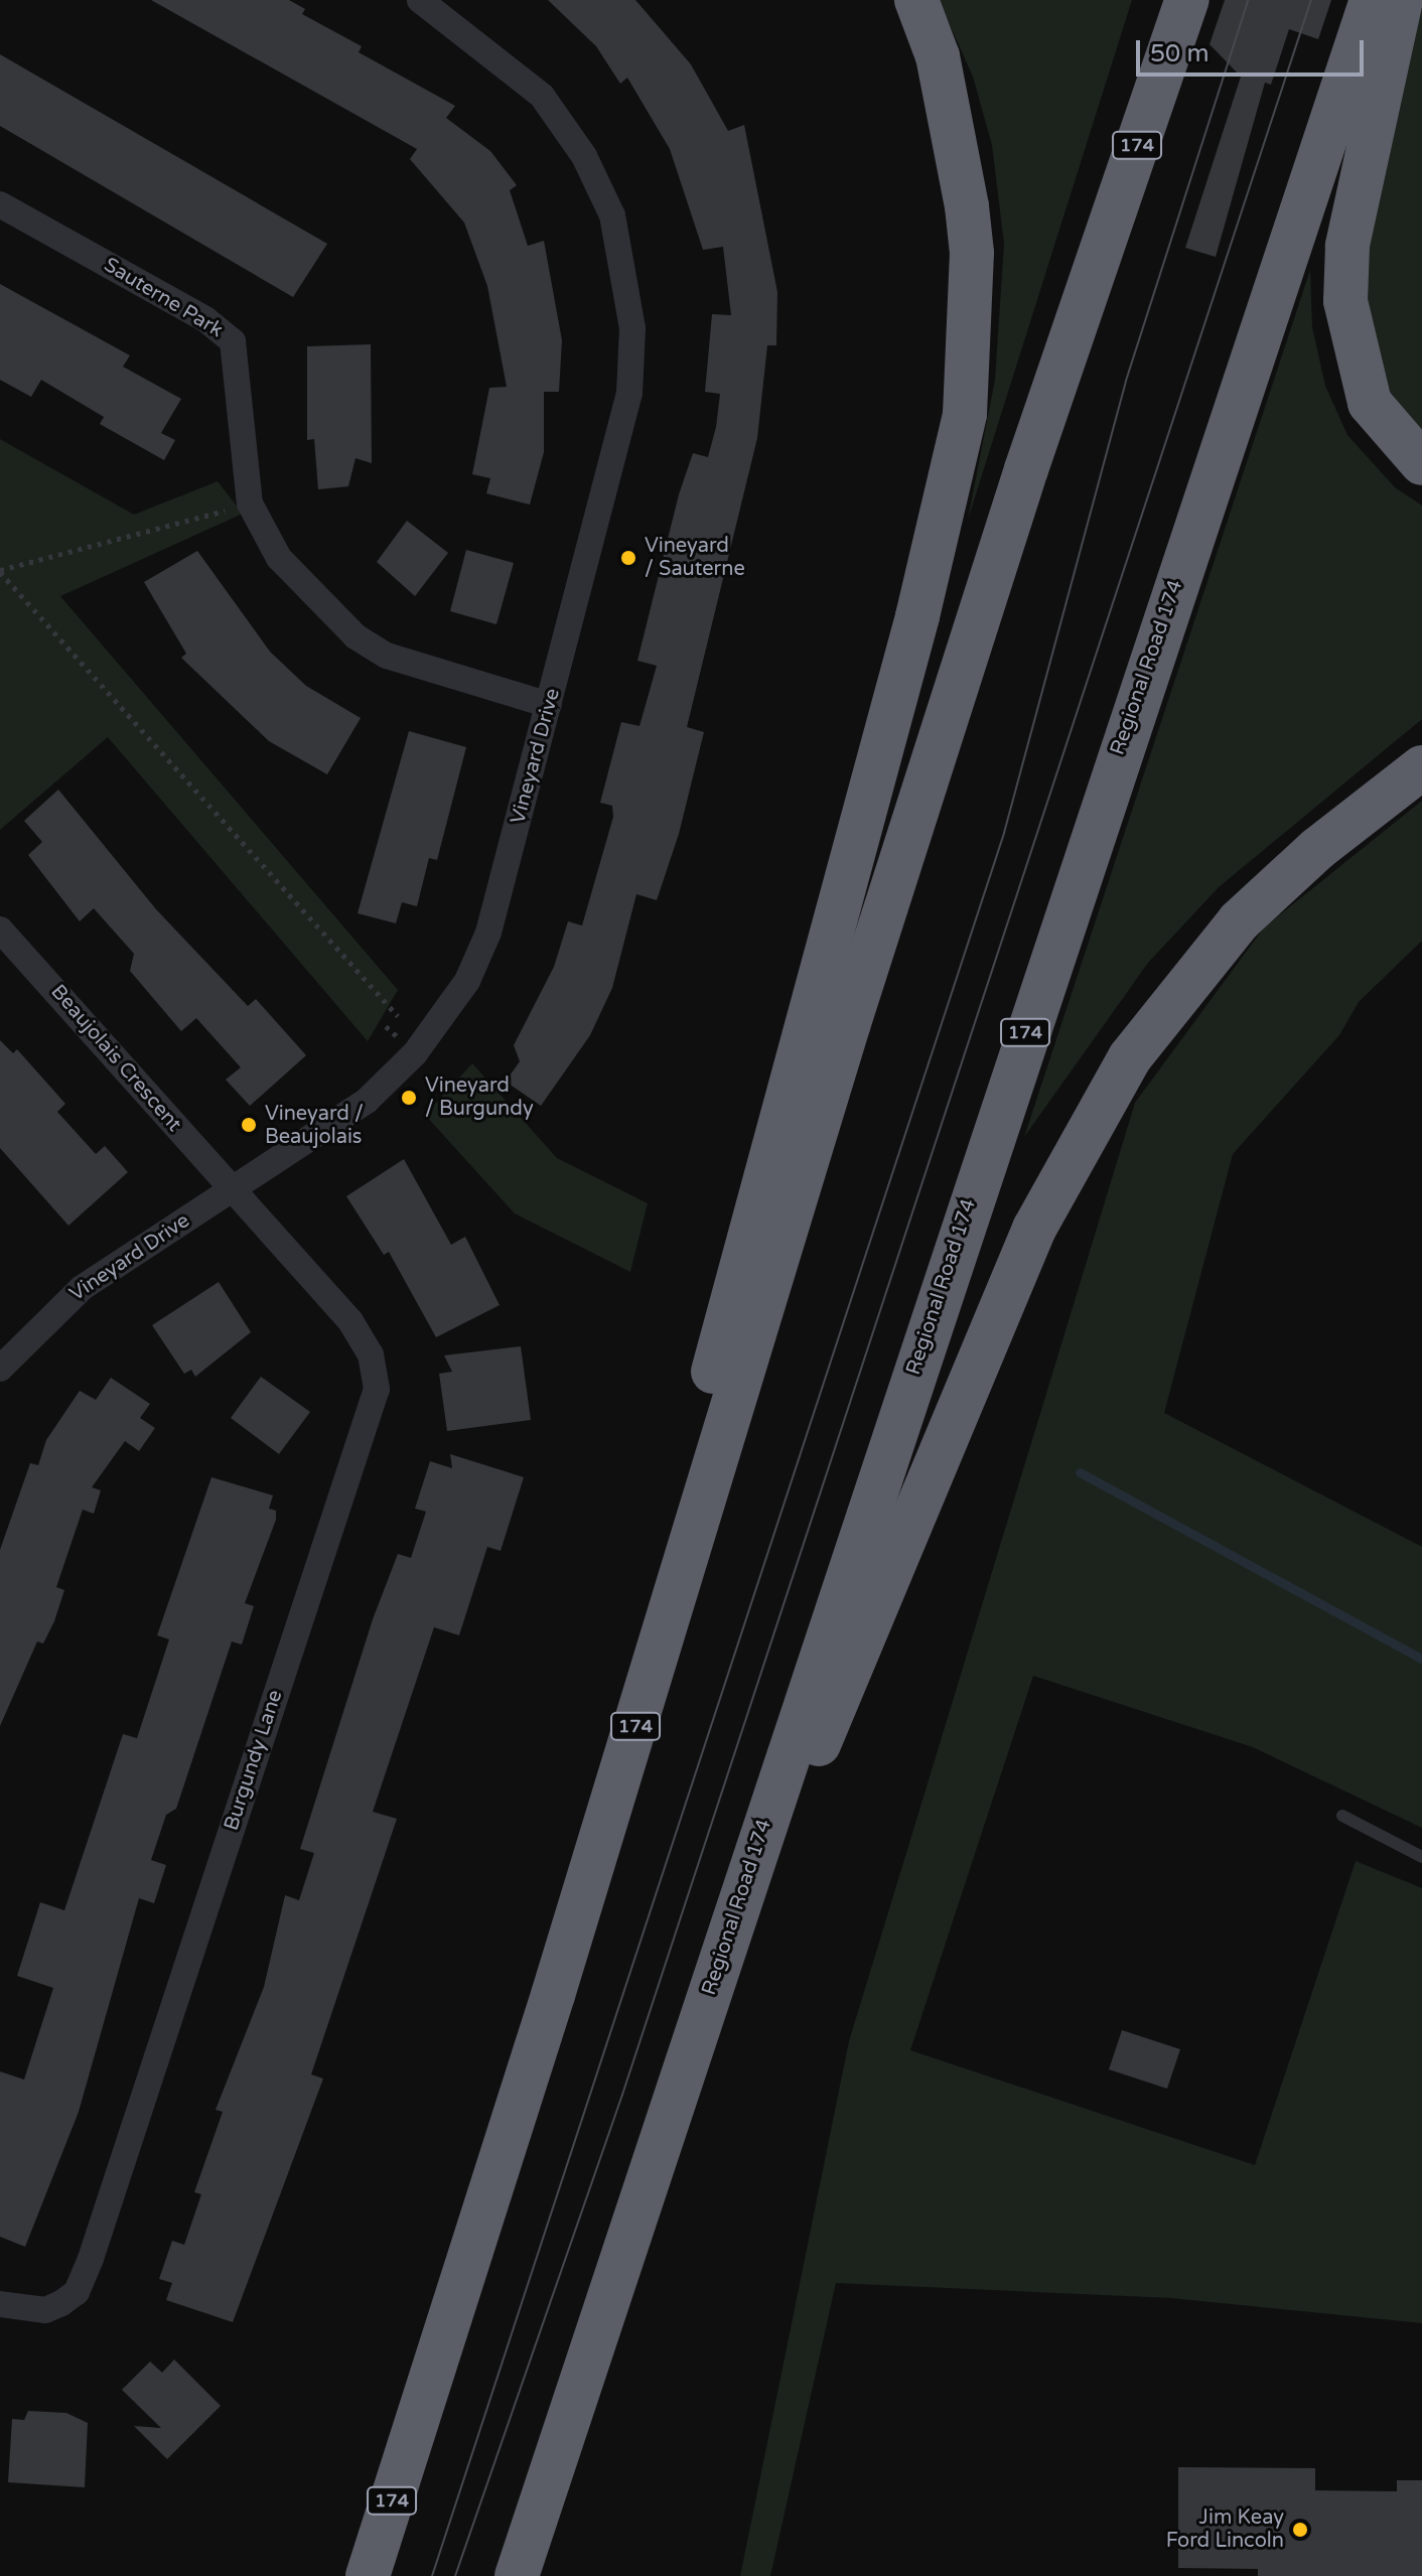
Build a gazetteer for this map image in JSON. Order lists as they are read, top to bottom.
{
  "streets": {
    "highway": ["174", "Regional Road 174"],
    "street": [
      "Sauterne Park",
      "Vineyard Drive",
      "Beaujolais Crescent",
      "Burgundy Lane"
    ]
  },
  "crossings": [
    ["Sauterne Park", "Vineyard Drive"],
    ["Vineyard Drive", "Beaujolais Crescent"],
    ["Vineyard Drive", "Burgundy Lane"],
    ["Beaujolais Crescent", "Burgundy Lane"]
  ],
  "places": [
    "Vineyard / Sauterne",
    "Vineyard / Burgundy",
    "Vineyard / Beaujolais",
    "Jim Keay Ford Lincoln"
  ],
  "scale_bar": "50 m"
}
